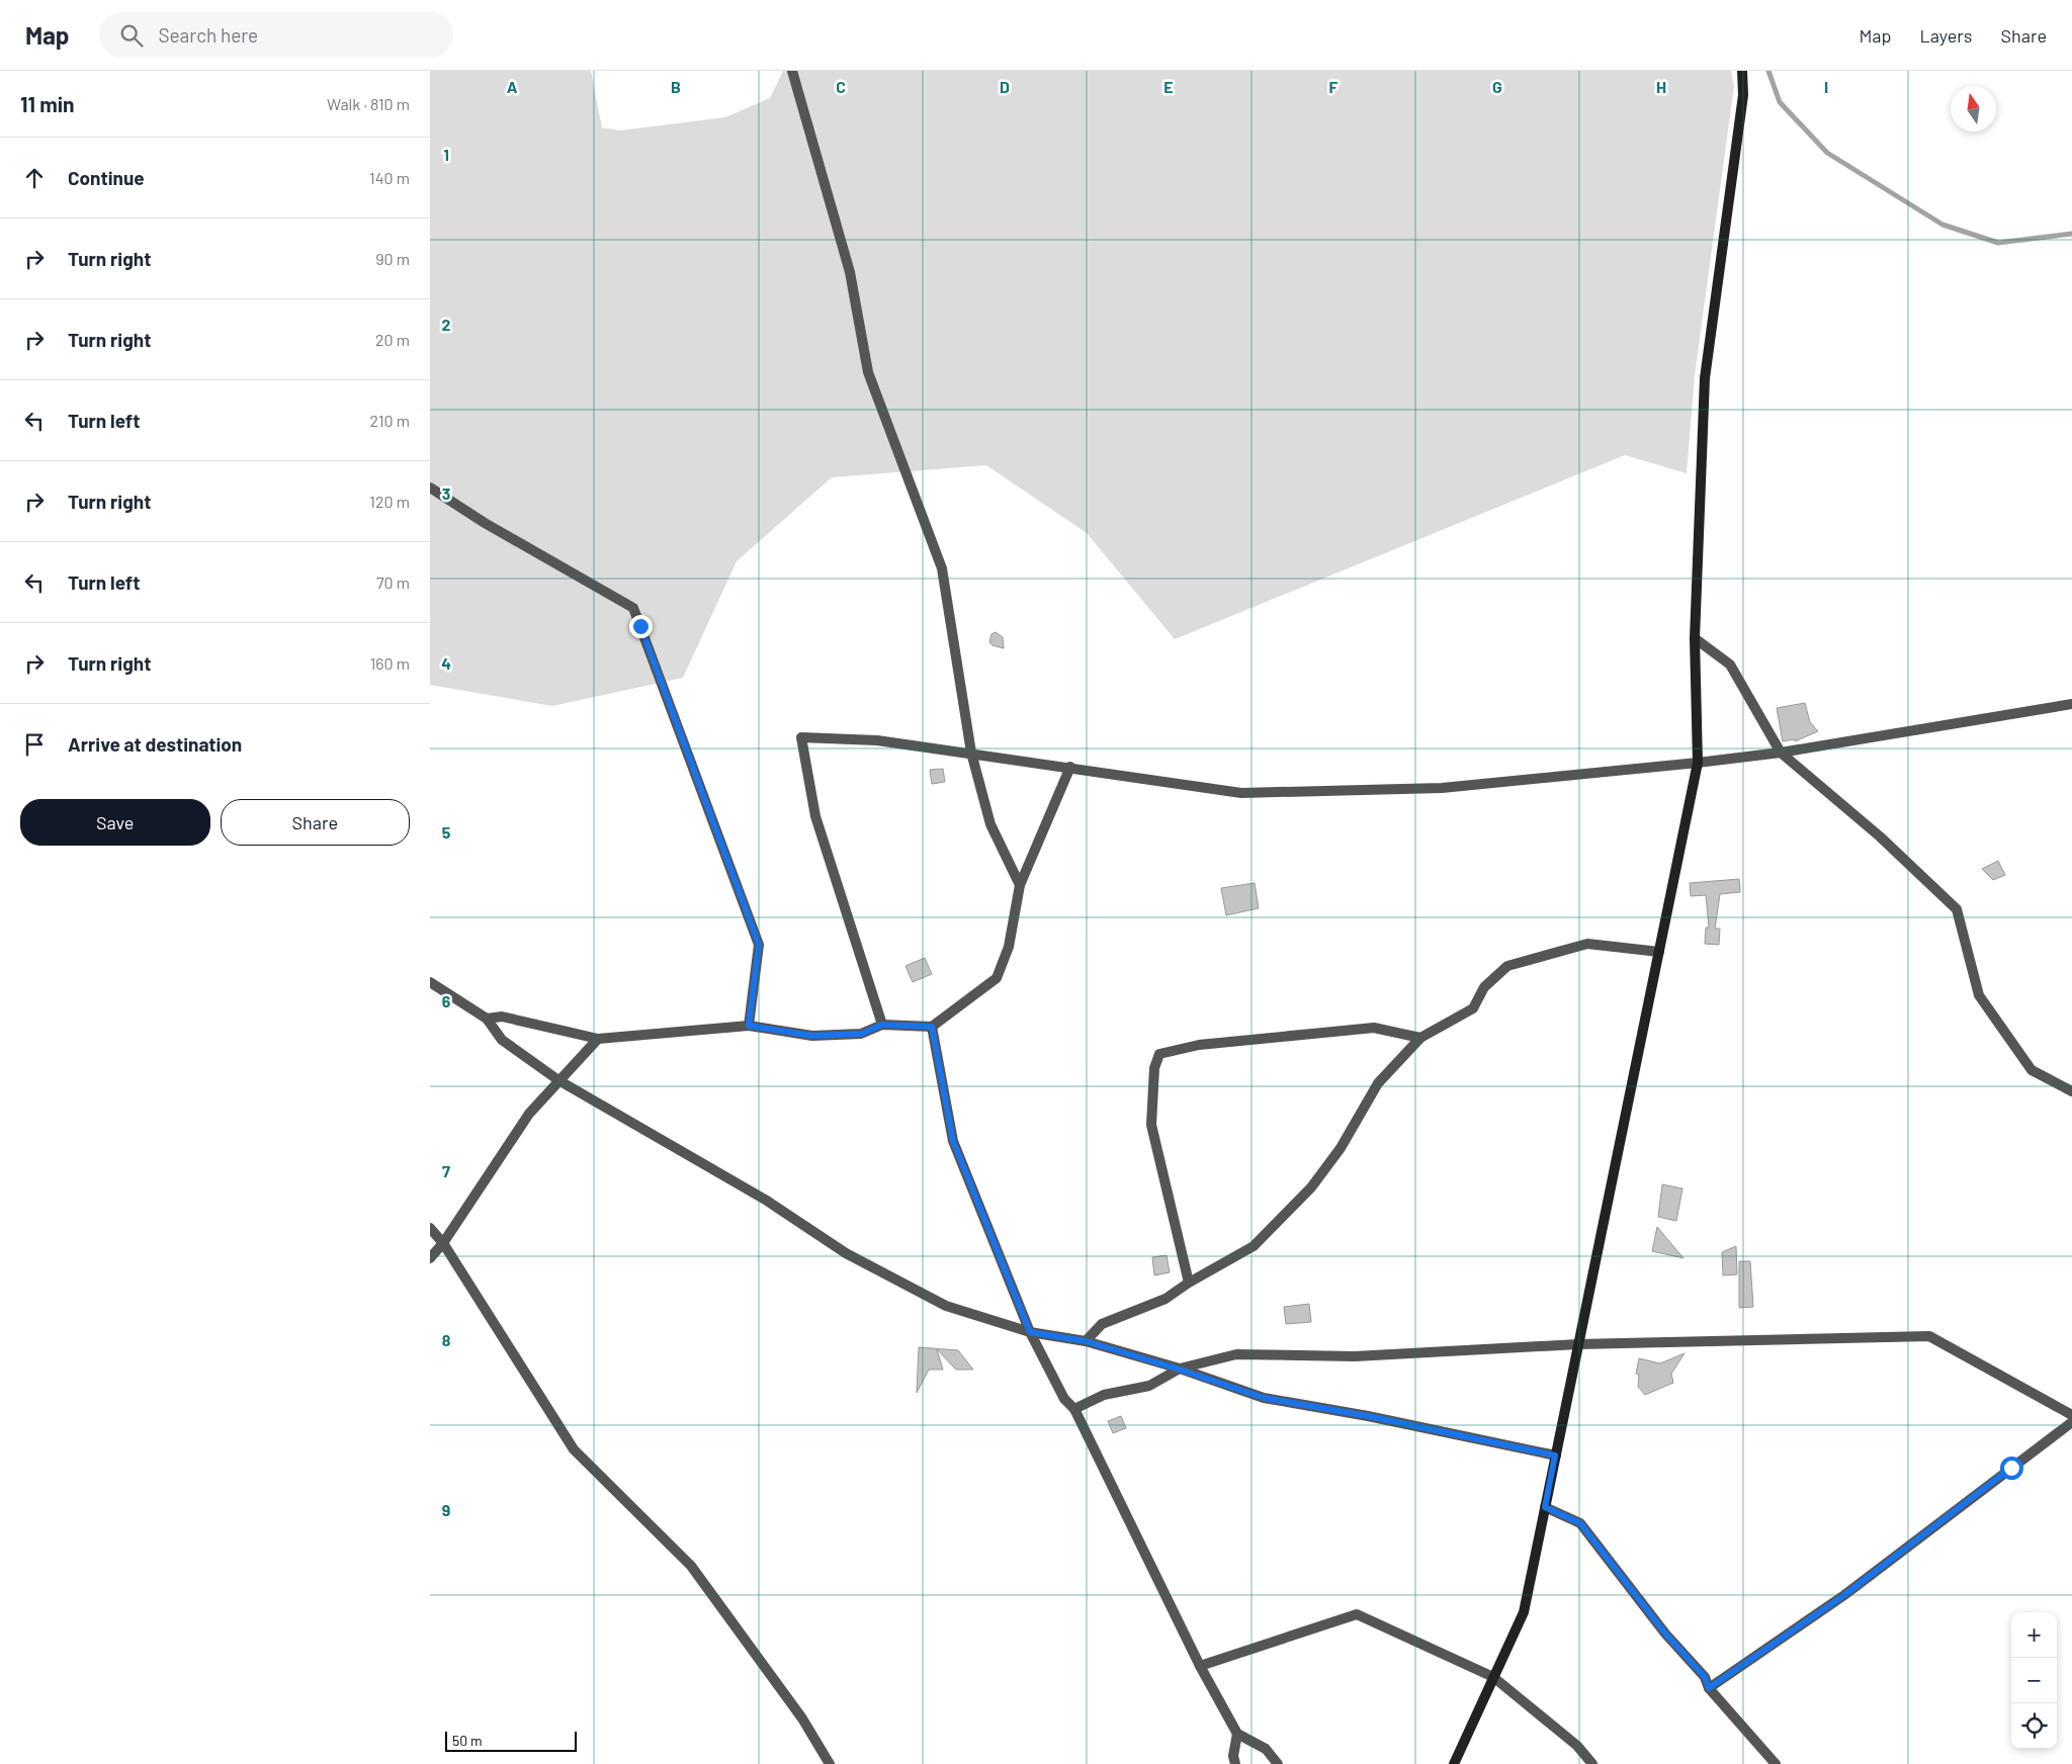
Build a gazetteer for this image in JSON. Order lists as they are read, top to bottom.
{
  "scale_bar": "50 m",
  "north": "top",
  "page": {
    "header": "Map",
    "search": "Search here",
    "nav": ["Map", "Layers", "Share"],
    "heading": ["11 min", "Walk · 810 m"],
    "list": [
      ["Continue", "140 m"],
      ["Turn right", "90 m"],
      ["Turn right", "20 m"],
      ["Turn left", "210 m"],
      ["Turn right", "120 m"],
      ["Turn left", "70 m"],
      ["Turn right", "160 m"],
      "Arrive at destination"
    ],
    "buttons": ["Save", "Share"],
    "map_buttons": ["+", "−"],
    "scale": "50 m"
  },
  "grid": {
    "columns": [
      "A",
      "B",
      "C",
      "D",
      "E",
      "F",
      "G",
      "H",
      "I"
    ],
    "rows": [
      "1",
      "2",
      "3",
      "4",
      "5",
      "6",
      "7",
      "8",
      "9"
    ]
  }
}
